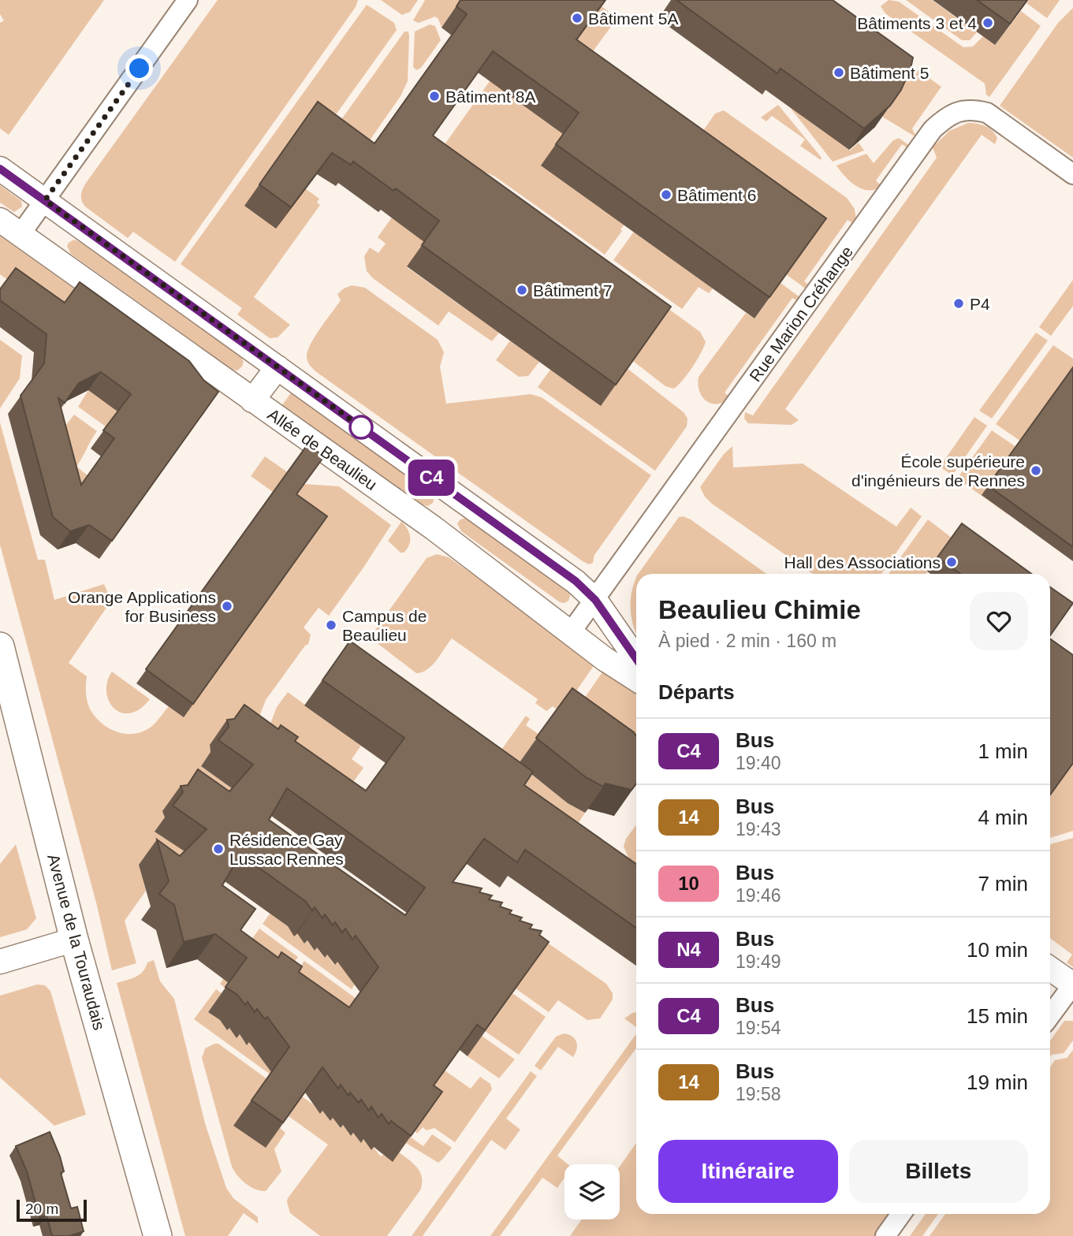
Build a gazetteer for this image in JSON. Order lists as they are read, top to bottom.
{
  "streets": {
    "main road": ["Avenue de la Touraudais"],
    "street": ["Rue Marion Créhange", "Allée de Beaulieu"]
  },
  "crossings": [
    ["Rue Marion Créhange", "Allée de Beaulieu"]
  ],
  "places": [
    "Bâtiment 5A",
    "Bâtiments 3 et 4",
    "Bâtiment 5",
    "Bâtiment 8A",
    "Bâtiment 6",
    "Bâtiment 7",
    "P4",
    "École supérieure d'ingénieurs de Rennes",
    "Hall des Associations",
    "Orange Applications for Business",
    "Campus de Beaulieu",
    "Résidence Gay Lussac Rennes"
  ],
  "lines": ["bus line C4"],
  "scale_bar": "20 m",
  "page": {
    "on_map": "C4",
    "heading": [
      ["Beaulieu Chimie", "À pied · 2 min · 160 m"],
      "Départs"
    ],
    "list": [
      {
        "mark": "C4",
        "name": "Bus",
        "note": "19:40",
        "value": "1 min"
      },
      {
        "mark": "14",
        "name": "Bus",
        "note": "19:43",
        "value": "4 min"
      },
      {
        "mark": "10",
        "name": "Bus",
        "note": "19:46",
        "value": "7 min"
      },
      {
        "mark": "N4",
        "name": "Bus",
        "note": "19:49",
        "value": "10 min"
      },
      {
        "mark": "C4",
        "name": "Bus",
        "note": "19:54",
        "value": "15 min"
      },
      {
        "mark": "14",
        "name": "Bus",
        "note": "19:58",
        "value": "19 min"
      }
    ],
    "buttons": ["Itinéraire", "Billets"],
    "scale": "20 m"
  }
}
